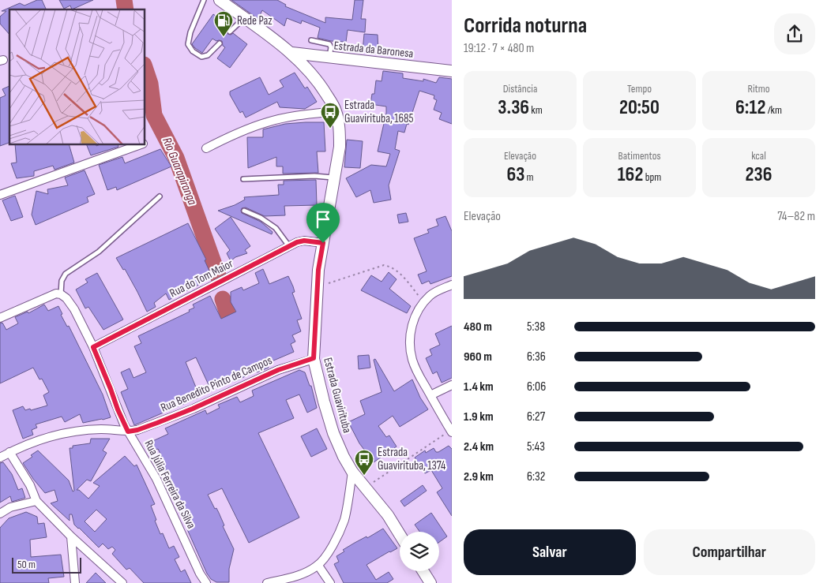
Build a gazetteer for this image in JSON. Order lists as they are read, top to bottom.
{
  "streets": {
    "street": [
      "Estrada da Baronesa",
      "Rua do Tom Maior",
      "Rua Benedito Pinto de Campos",
      "Estrada Guavirituba",
      "Rua Júlia Ferreira da Silva"
    ]
  },
  "crossings": [
    ["Estrada da Baronesa", "Estrada Guavirituba"],
    ["Rua do Tom Maior", "Estrada Guavirituba"],
    ["Rua do Tom Maior", "Rua Júlia Ferreira da Silva"],
    ["Rua Benedito Pinto de Campos", "Estrada Guavirituba"],
    ["Rua Benedito Pinto de Campos", "Rua Júlia Ferreira da Silva"]
  ],
  "water": ["Rio Guarapiranga"],
  "places": {
    "fuel station": ["Rede Paz"],
    "bus stop": ["Estrada Guavirituba, 1685", "Estrada Guavirituba, 1374"]
  },
  "scale_bar": "50 m",
  "page": {
    "heading": ["Corrida noturna", "19:12 · 7 × 480 m"],
    "stats": [
      ["Distância", "3.36 km"],
      ["Tempo", "20:50"],
      ["Ritmo", "6:12 /km"],
      ["Elevação", "63 m"],
      ["Batimentos", "162 bpm"],
      ["kcal", "236"]
    ],
    "chart": ["Elevação", "74–82 m"],
    "list": [
      {
        "name": "480 m",
        "note": "5:38"
      },
      {
        "name": "960 m",
        "note": "6:36"
      },
      {
        "name": "1.4 km",
        "note": "6:06"
      },
      {
        "name": "1.9 km",
        "note": "6:27"
      },
      {
        "name": "2.4 km",
        "note": "5:43"
      },
      {
        "name": "2.9 km",
        "note": "6:32"
      }
    ],
    "buttons": ["Salvar", "Compartilhar"],
    "scale": "50 m"
  }
}
